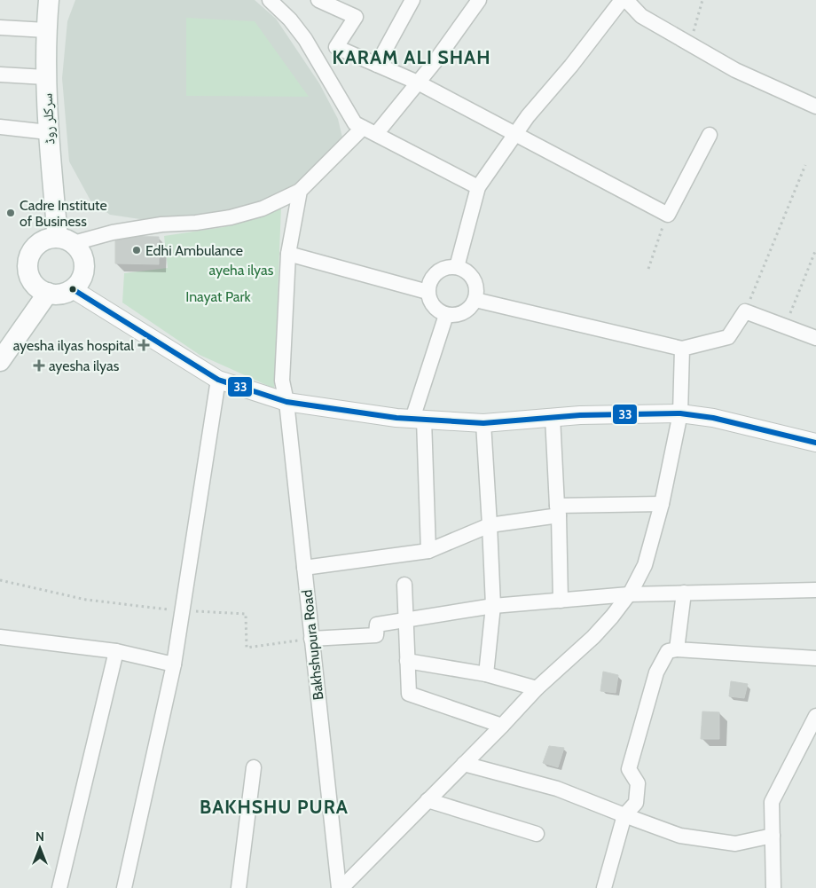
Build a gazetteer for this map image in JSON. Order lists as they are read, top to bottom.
{
  "streets": {
    "main road": ["سرکلر روڈ"],
    "street": ["Bakhshupura Road"]
  },
  "districts": ["KARAM ALI SHAH", "BAKHSHU PURA"],
  "parks": ["ayeha ilyas", "Inayat Park"],
  "places": {
    "other": ["Cadre Institute of Business", "Edhi Ambulance"],
    "health": ["ayesha ilyas hospital", "ayesha ilyas"]
  },
  "lines": ["transit line 33"],
  "north": "top"
}
